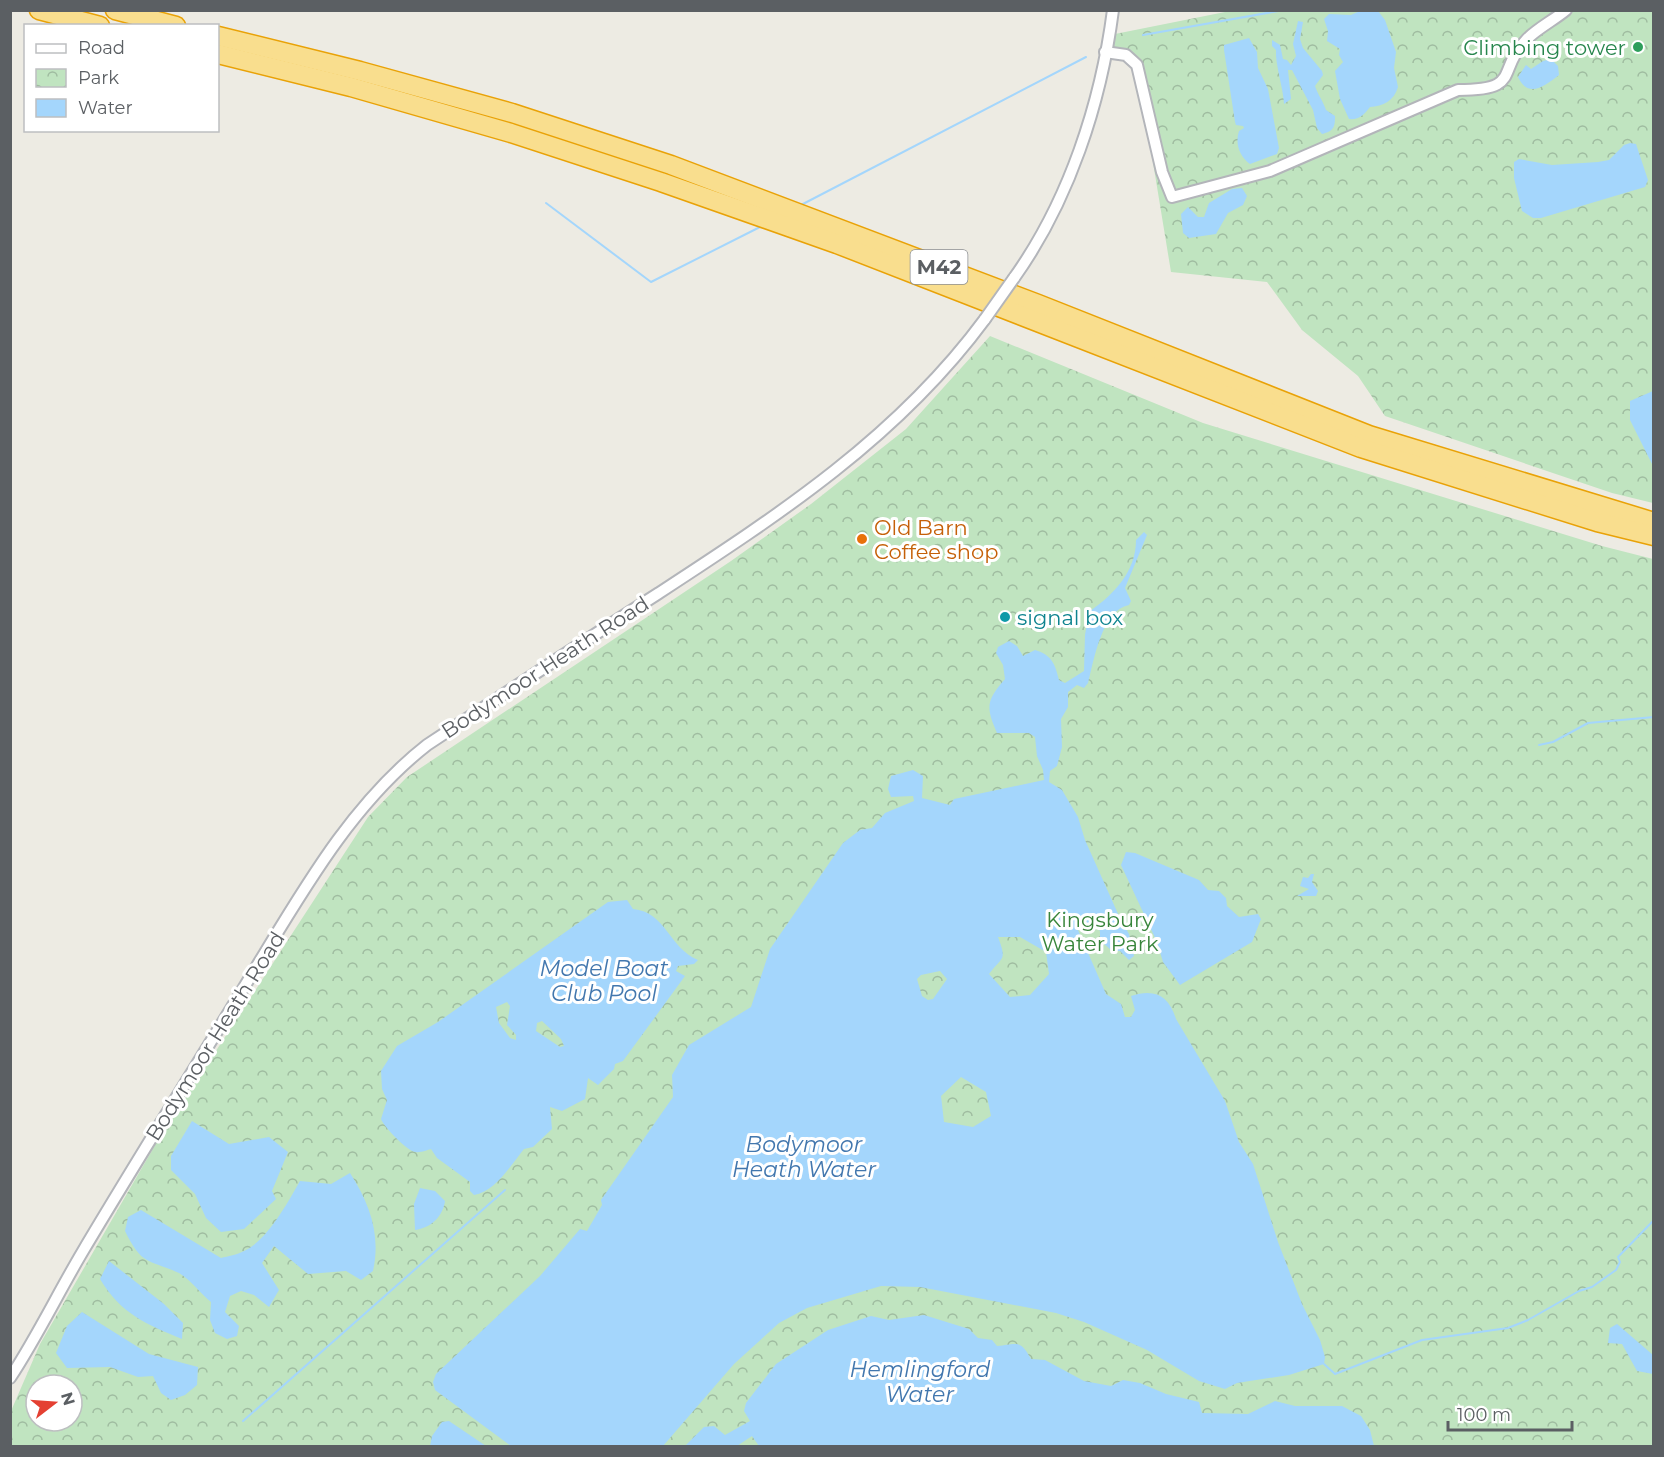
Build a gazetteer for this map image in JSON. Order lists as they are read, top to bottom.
{
  "streets": {
    "highway": ["M42"],
    "street": ["Bodymoor Heath Road"]
  },
  "water": ["Model Boat Club Pool", "Bodymoor Heath Water", "Hemlingford Water"],
  "parks": ["Kingsbury Water Park"],
  "places": ["Climbing tower", "Old Barn Coffee shop", "signal box"],
  "legend": ["Road", "Park", "Water"],
  "scale_bar": "100 m",
  "north": "right"
}
